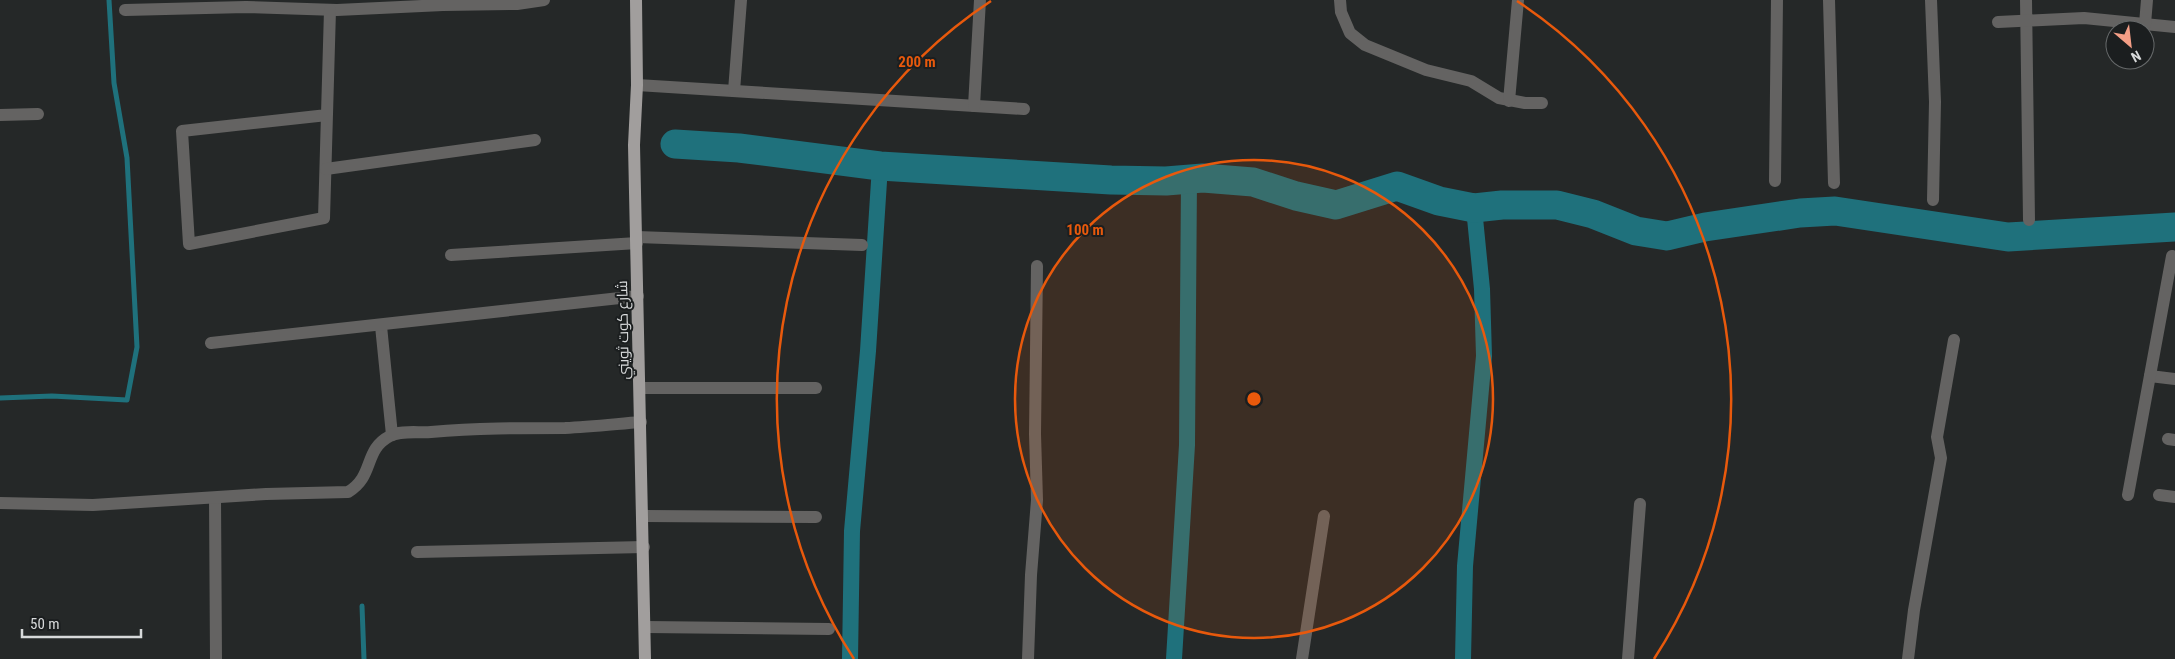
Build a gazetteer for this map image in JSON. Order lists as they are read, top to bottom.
{
  "streets": {
    "main road": ["شارع كوت ثويني"]
  },
  "scale_bar": "50 m",
  "north": "bottom right",
  "rings": ["200 m", "100 m"]
}
